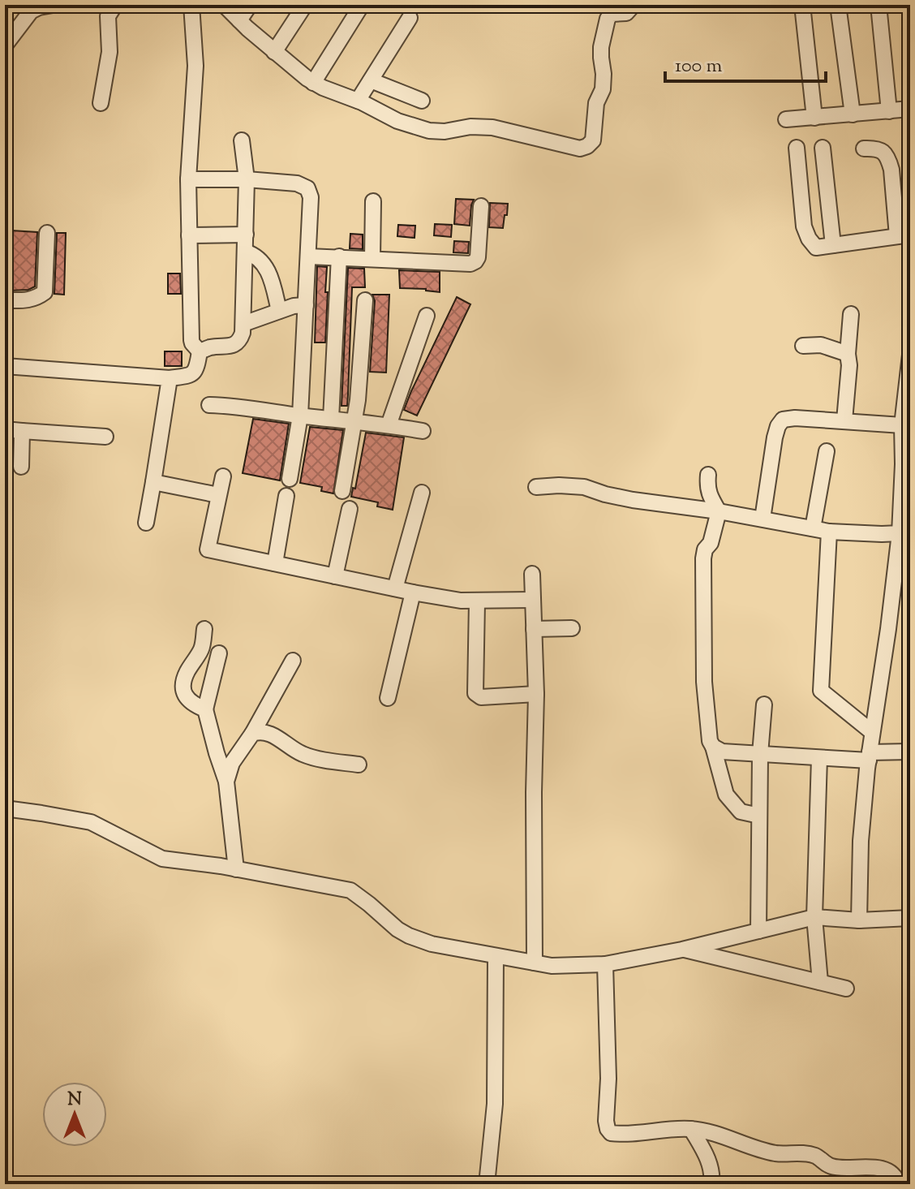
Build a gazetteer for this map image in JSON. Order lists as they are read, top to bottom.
{
  "scale_bar": "100 m",
  "north": "top"
}
